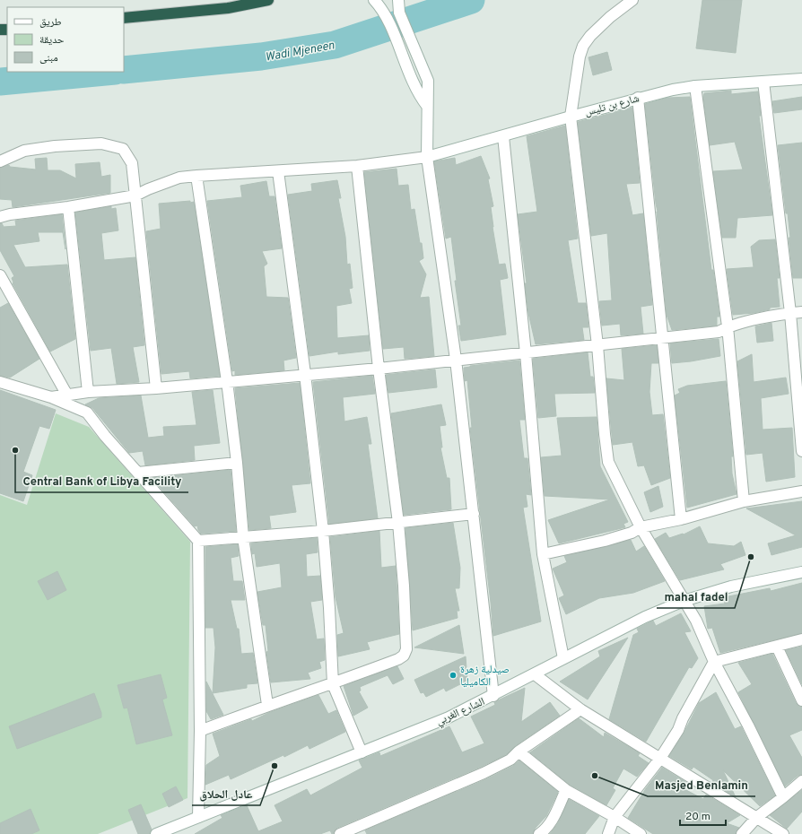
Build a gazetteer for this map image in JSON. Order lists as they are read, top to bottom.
{
  "streets": {
    "street": ["شارع بن تليس", "الشارع الغربي"]
  },
  "water": ["Wadi Mjeneen"],
  "places": [
    "Central Bank of Libya Facility",
    "mahal fadel",
    "صيدلية زهرة الكاميليا",
    "عادل الحلاق",
    "Masjed Benlamin"
  ],
  "legend": ["طريق", "حديقة", "مبنى"],
  "scale_bar": "20 m"
}
